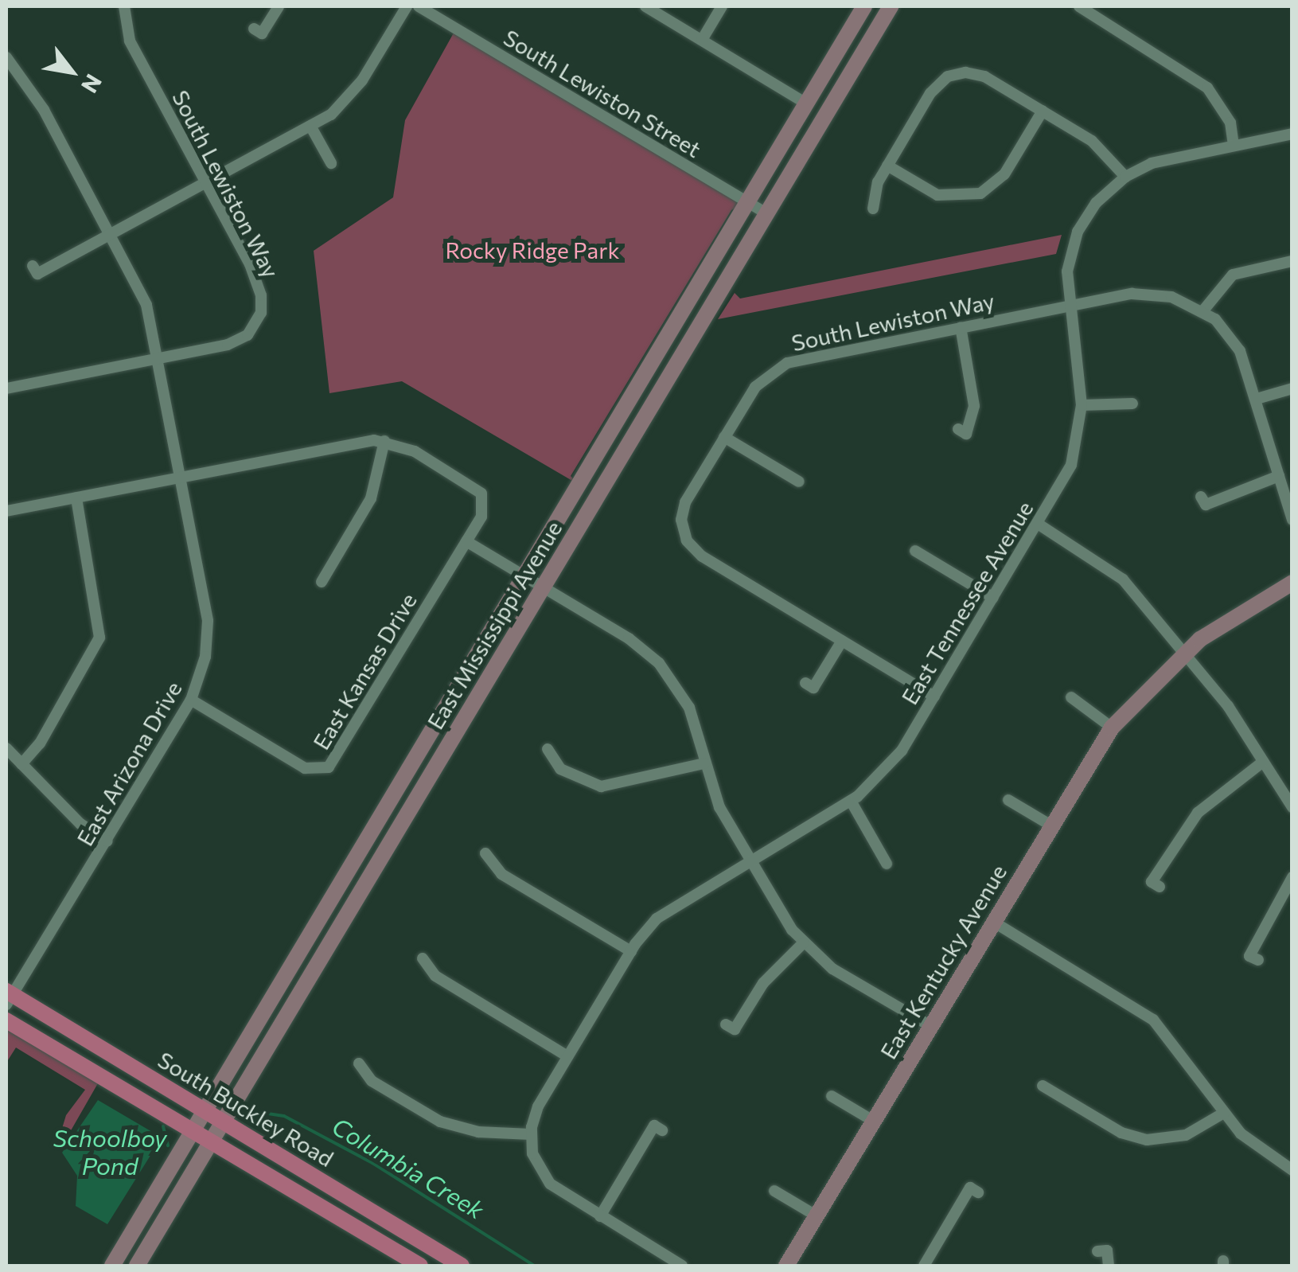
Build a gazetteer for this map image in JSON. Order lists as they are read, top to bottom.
{
  "streets": {
    "main road": ["East Mississippi Avenue", "East Kentucky Avenue", "South Buckley Road"],
    "street": [
      "South Lewiston Street",
      "South Lewiston Way",
      "East Tennessee Avenue",
      "East Kansas Drive",
      "East Arizona Drive"
    ]
  },
  "crossings": [
    ["South Lewiston Street", "East Mississippi Avenue"],
    ["South Lewiston Way", "East Tennessee Avenue"],
    ["South Lewiston Way", "East Arizona Drive"],
    ["East Mississippi Avenue", "South Buckley Road"],
    ["East Kansas Drive", "East Arizona Drive"],
    ["East Arizona Drive", "South Buckley Road"]
  ],
  "water": ["Schoolboy Pond", "Columbia Creek"],
  "parks": ["Rocky Ridge Park"],
  "north": "bottom right"
}
